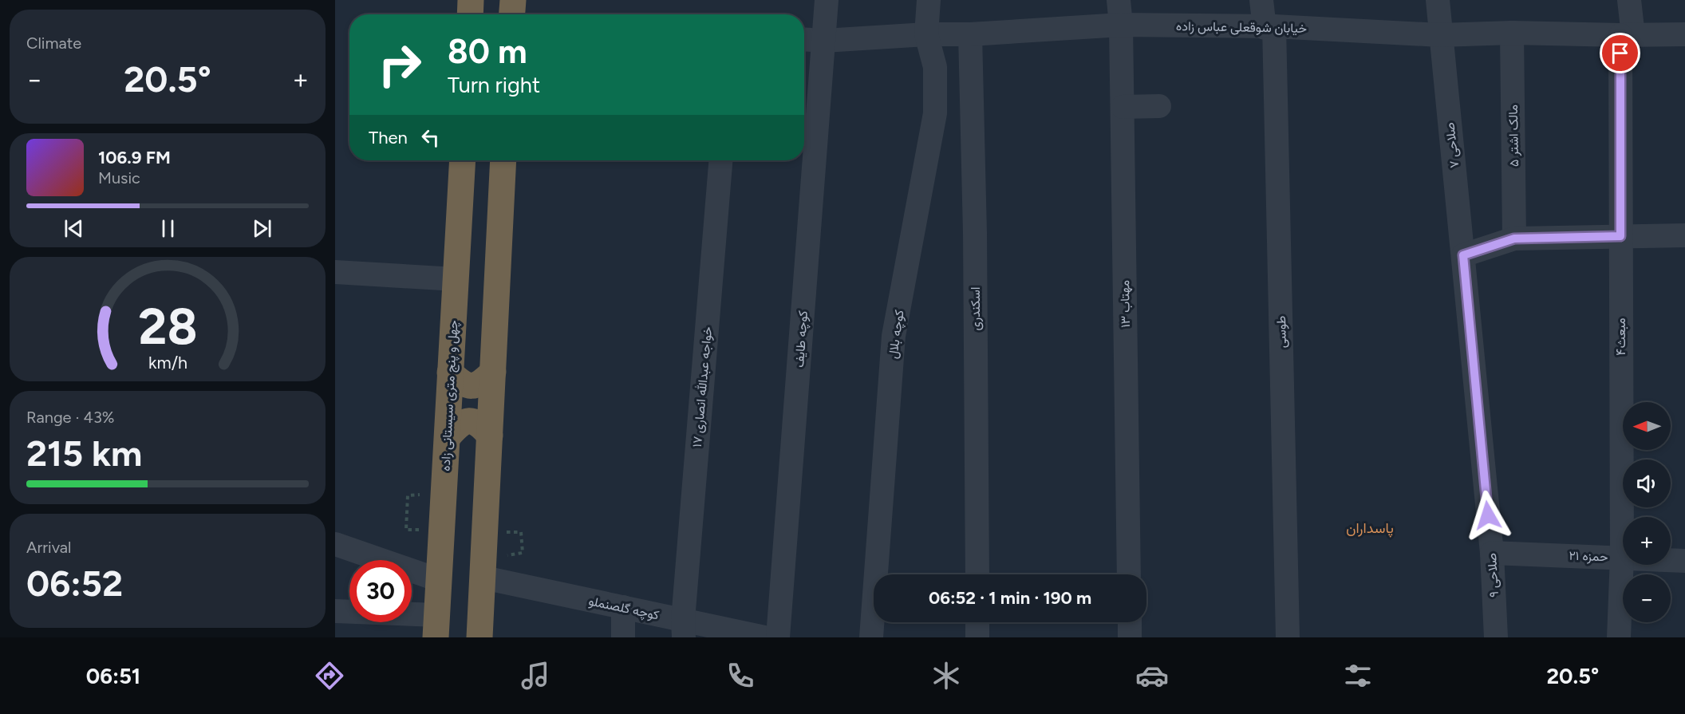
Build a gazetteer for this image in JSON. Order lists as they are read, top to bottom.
{
  "streets": {
    "highway": ["چهل و پنج متری سیستانی زاده"],
    "street": [
      "خیابان شوقعلی عباس زاده",
      "مالک اشتر ۵",
      "صلاحی ۷",
      "مهتاب ۱۳",
      "اسکندری",
      "طوسی",
      "کوچه بلال",
      "مبعث۴",
      "کوچه طایف",
      "خواجه عبدالله انصاری ۱۷",
      "حمزه ۲۱",
      "صلاحی ۹",
      "کوچه گلصنملو"
    ]
  },
  "crossings": [
    ["خیابان شوقعلی عباس زاده", "مالک اشتر ۵"],
    ["خیابان شوقعلی عباس زاده", "صلاحی ۷"],
    ["خیابان شوقعلی عباس زاده", "مهتاب ۱۳"],
    ["خیابان شوقعلی عباس زاده", "اسکندری"],
    ["خیابان شوقعلی عباس زاده", "طوسی"],
    ["خیابان شوقعلی عباس زاده", "کوچه بلال"],
    ["خیابان شوقعلی عباس زاده", "مبعث۴"],
    ["خیابان شوقعلی عباس زاده", "کوچه طایف"],
    ["صلاحی ۷", "صلاحی ۹"],
    ["مبعث۴", "حمزه ۲۱"],
    ["خواجه عبدالله انصاری ۱۷", "کوچه گلصنملو"],
    ["حمزه ۲۱", "صلاحی ۹"]
  ],
  "districts": ["پاسداران"],
  "north": "left",
  "page": {
    "tile": [
      "Climate",
      ["Range · 43%", "215 km"],
      ["Arrival", "06:52"]
    ],
    "turn": ["80 m", "Turn right"],
    "heat": ["−", "20.5°", "+"],
    "then": "Then",
    "song": ["106.9 FM", "Music"],
    "map_buttons": ["+", "−"],
    "limit": "30",
    "trip": "06:52 · 1 min · 190 m",
    "tabs": ["06:51", "20.5°"],
    "gauge": ["28", "km/h"]
  }
}
